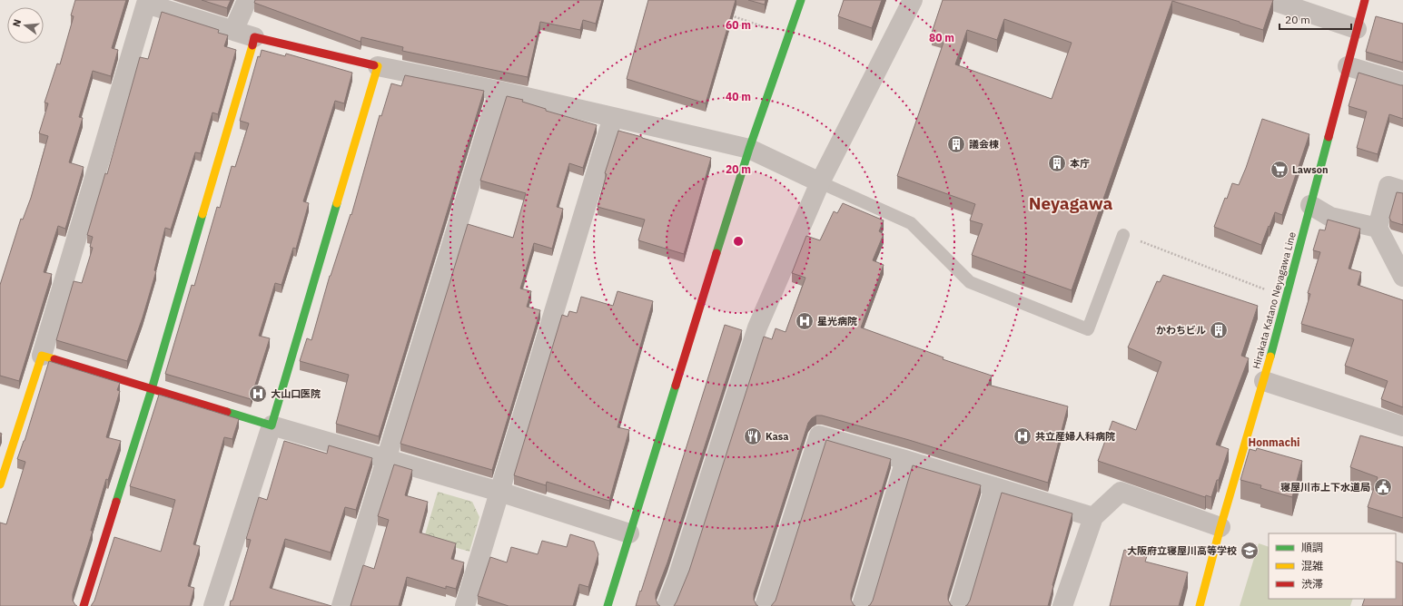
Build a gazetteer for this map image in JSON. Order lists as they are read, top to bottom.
{
  "streets": {
    "street": ["Hirakata Katano Neyagawa Line"]
  },
  "districts": ["Neyagawa", "Honmachi"],
  "places": {
    "building": ["議会棟", "本庁", "かわちビル"],
    "supermarket": ["Lawson"],
    "hospital": ["星光病院", "大山口医院", "共立産婦人科病院"],
    "restaurant": ["Kasa"],
    "public building": ["寝屋川市上下水道局"],
    "school or university": ["大阪府立寝屋川高等学校"]
  },
  "legend": ["順調", "混雑", "渋滞"],
  "scale_bar": "20 m",
  "north": "left",
  "rings": [
    "60 m",
    "80 m",
    "40 m",
    "20 m"
  ]
}
